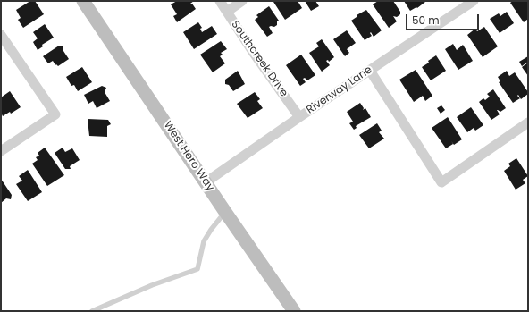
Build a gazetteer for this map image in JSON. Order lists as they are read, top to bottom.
{
  "streets": {
    "main road": ["West Hero Way"],
    "street": ["Southcreek Drive", "Riverway Lane"]
  },
  "crossings": [
    ["Southcreek Drive", "Riverway Lane"],
    ["Riverway Lane", "West Hero Way"]
  ],
  "scale_bar": "50 m"
}
